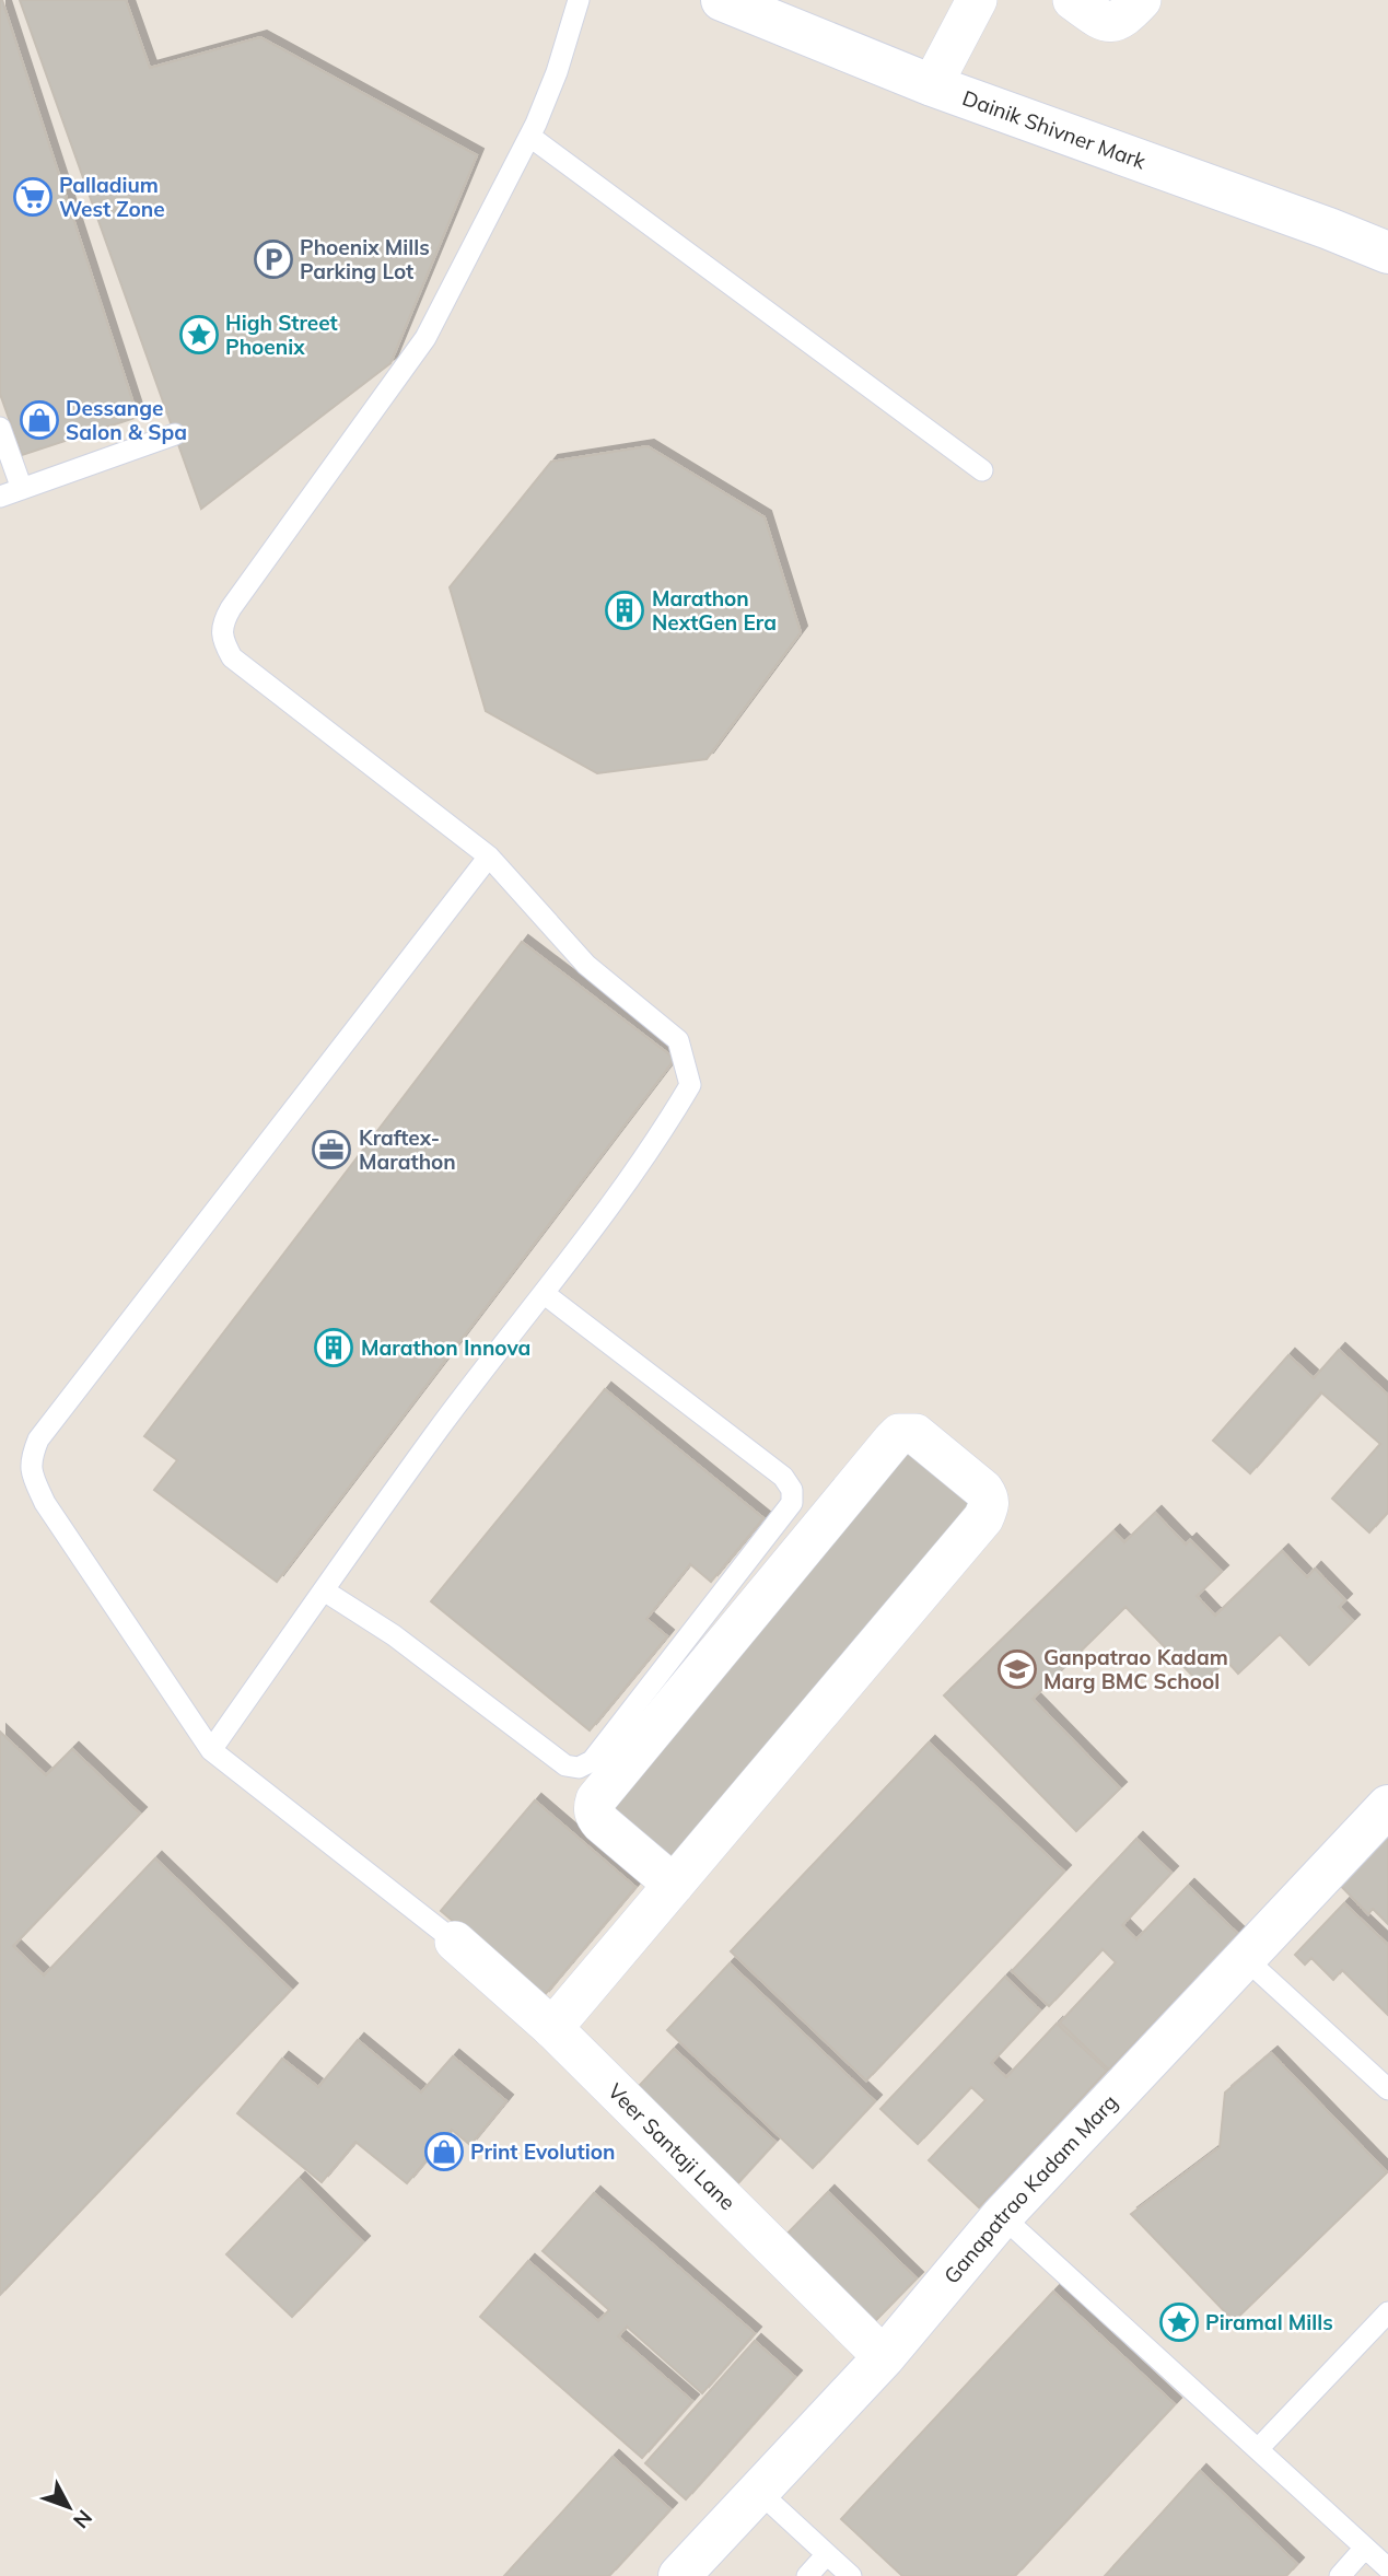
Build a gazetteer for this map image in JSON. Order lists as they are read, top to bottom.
{
  "streets": {
    "main road": ["Dainik Shivner Mark", "Ganapatrao Kadam Marg"],
    "street": ["Veer Santaji Lane"]
  },
  "crossings": [
    ["Veer Santaji Lane", "Ganapatrao Kadam Marg"]
  ],
  "places": {
    "supermarket": ["Palladium West Zone"],
    "parking": ["Phoenix Mills Parking Lot"],
    "place": ["High Street Phoenix", "Piramal Mills"],
    "shop": ["Dessange Salon & Spa", "Print Evolution"],
    "building": ["Marathon NextGen Era", "Marathon Innova"],
    "office": ["Kraftex- Marathon"],
    "school or university": ["Ganpatrao Kadam Marg BMC School"]
  },
  "north": "bottom right"
}
